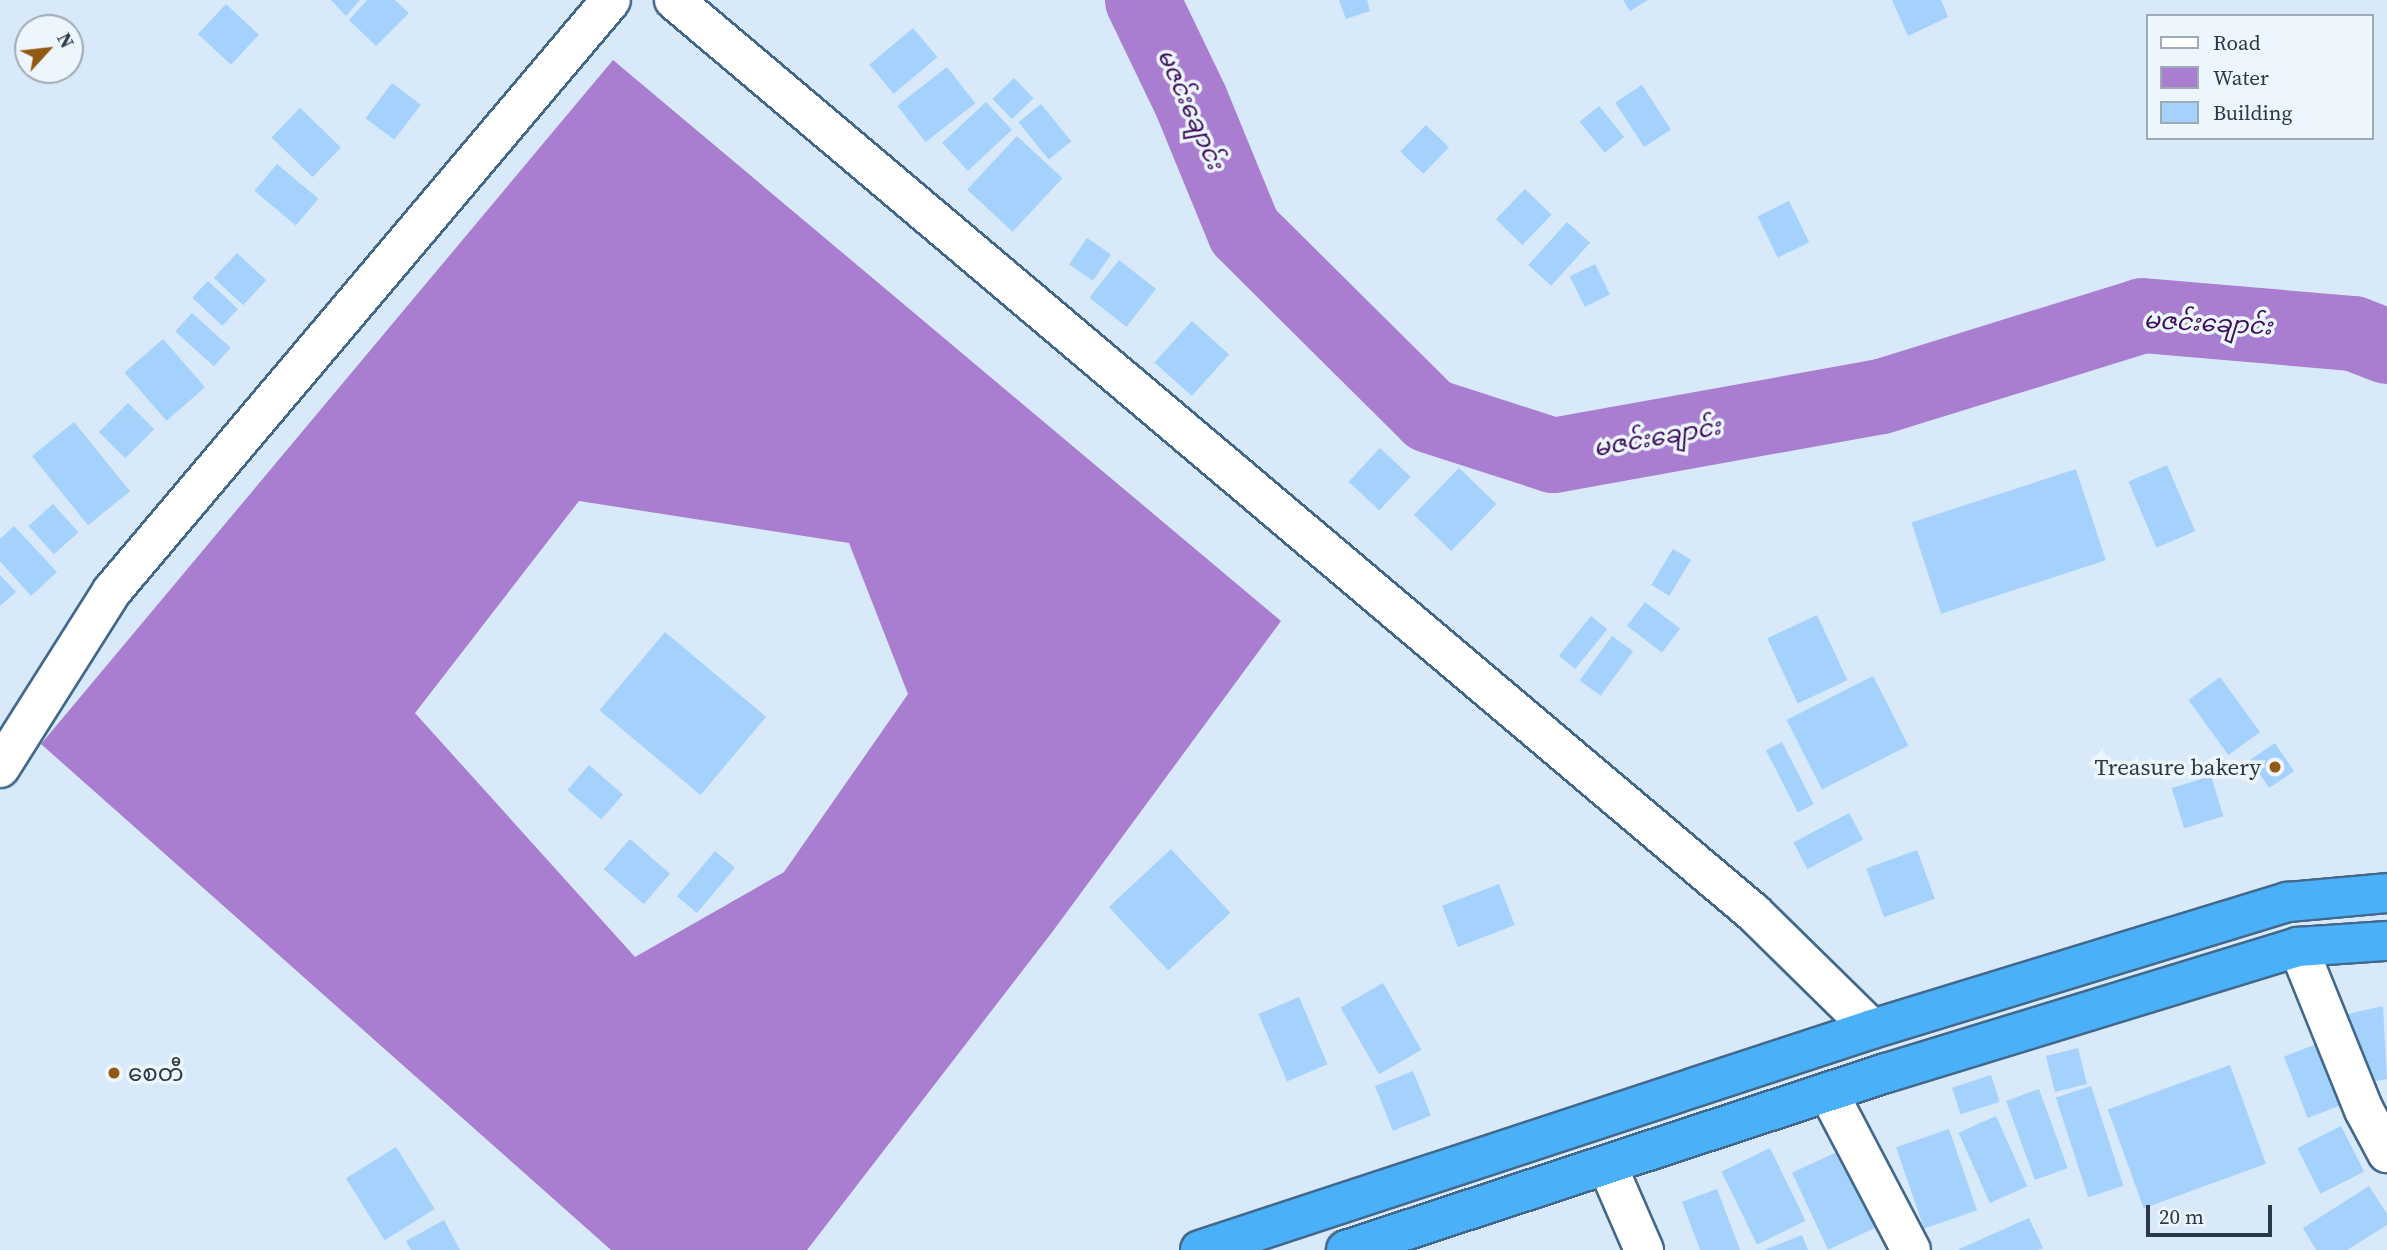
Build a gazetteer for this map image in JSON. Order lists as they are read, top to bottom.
{
  "water": ["မဇင်းချောင်း"],
  "places": ["Treasure bakery", "စေတီ"],
  "legend": ["Road", "Water", "Building"],
  "scale_bar": "20 m",
  "north": "top right"
}
